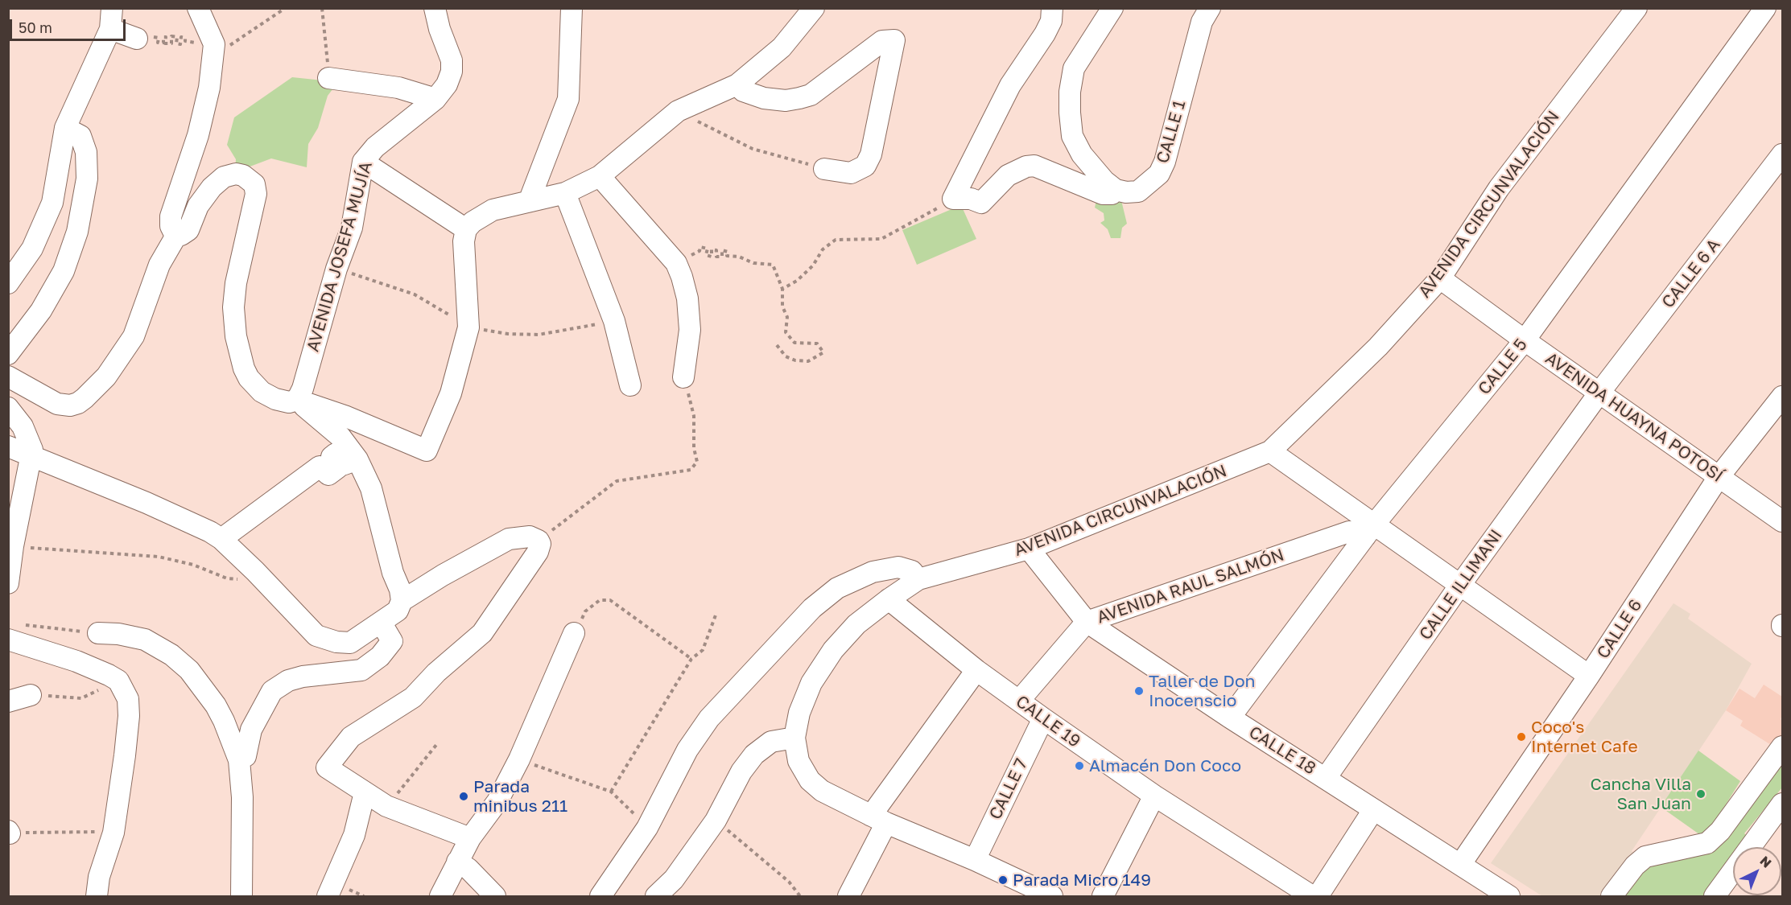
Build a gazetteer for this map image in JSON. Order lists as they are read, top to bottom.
{
  "streets": {
    "street": [
      "CALLE 1",
      "AVENIDA CIRCUNVALACIÓN",
      "AVENIDA JOSEFA MUJÍA",
      "CALLE 6 A",
      "CALLE 5",
      "AVENIDA HUAYNA POTOSÍ",
      "CALLE ILLIMANI",
      "AVENIDA RAUL SALMÓN",
      "CALLE 6",
      "CALLE 19",
      "CALLE 18",
      "CALLE 7"
    ]
  },
  "crossings": [
    ["AVENIDA CIRCUNVALACIÓN", "AVENIDA HUAYNA POTOSÍ"],
    ["AVENIDA CIRCUNVALACIÓN", "CALLE 19"],
    ["AVENIDA CIRCUNVALACIÓN", "CALLE 18"],
    ["AVENIDA CIRCUNVALACIÓN", "CALLE 7"],
    ["CALLE 6 A", "AVENIDA HUAYNA POTOSÍ"],
    ["CALLE 6 A", "CALLE ILLIMANI"],
    ["CALLE 5", "AVENIDA HUAYNA POTOSÍ"],
    ["CALLE 5", "AVENIDA RAUL SALMÓN"],
    ["CALLE 5", "CALLE 18"],
    ["AVENIDA HUAYNA POTOSÍ", "CALLE ILLIMANI"],
    ["AVENIDA HUAYNA POTOSÍ", "CALLE 6"],
    ["CALLE ILLIMANI", "CALLE 18"],
    ["AVENIDA RAUL SALMÓN", "CALLE 19"],
    ["AVENIDA RAUL SALMÓN", "CALLE 18"],
    ["CALLE 6", "CALLE 18"],
    ["CALLE 19", "CALLE 7"]
  ],
  "places": [
    "Taller de Don Inocenscio",
    "Coco's Internet Cafe",
    "Almacén Don Coco",
    "Cancha Villa San Juan",
    "Parada minibus 211",
    "Parada Micro 149"
  ],
  "scale_bar": "50 m",
  "north": "top right"
}
